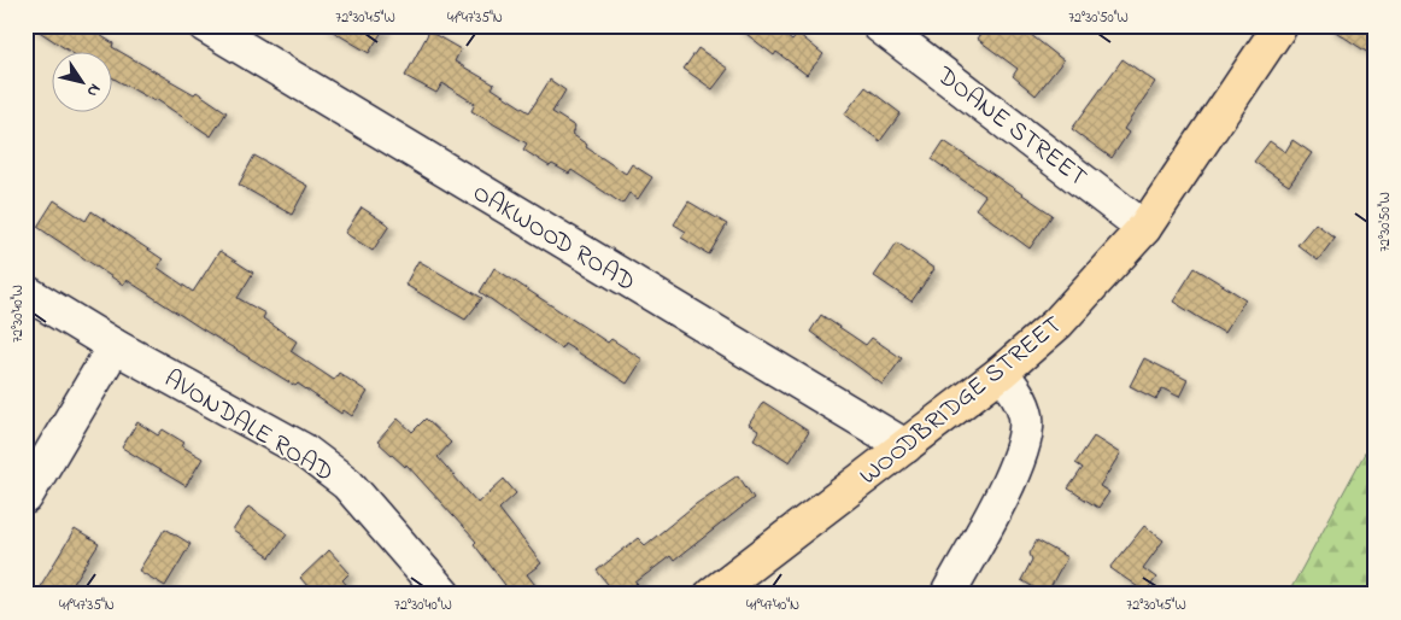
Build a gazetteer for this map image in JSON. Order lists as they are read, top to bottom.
{
  "streets": {
    "main road": ["WOODBRIDGE STREET"],
    "street": ["DOANE STREET", "OAKWOOD ROAD", "AVONDALE ROAD"]
  },
  "crossings": [
    ["DOANE STREET", "WOODBRIDGE STREET"],
    ["OAKWOOD ROAD", "WOODBRIDGE STREET"]
  ],
  "north": "bottom right",
  "coordinates": [
    "72°30'45\"W",
    "41°47'35\"N",
    "72°30'50\"W",
    "72°30'40\"W",
    "41°47'40\"N"
  ]
}
